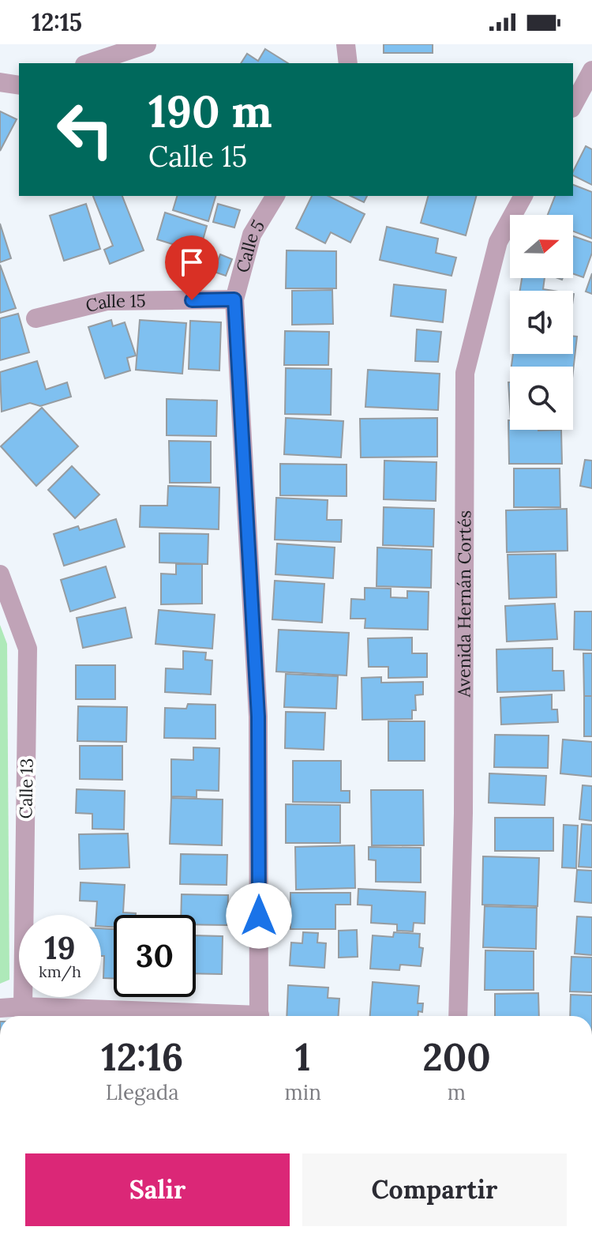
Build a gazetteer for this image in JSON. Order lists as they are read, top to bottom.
{
  "streets": {
    "street": [
      "Calle 5",
      "Calle 15",
      "Avenida Hernán Cortés",
      "Calle 13"
    ]
  },
  "crossings": [
    ["Calle 5", "Calle 15"]
  ],
  "north": "right",
  "page": {
    "status": "12:15",
    "turn": ["190 m", "Calle 15"],
    "speed": "19 km/h",
    "limit": "30",
    "eta": [
      "12:16",
      "Llegada",
      "1",
      "min",
      "200",
      "m"
    ],
    "buttons": ["Salir", "Compartir"]
  }
}
